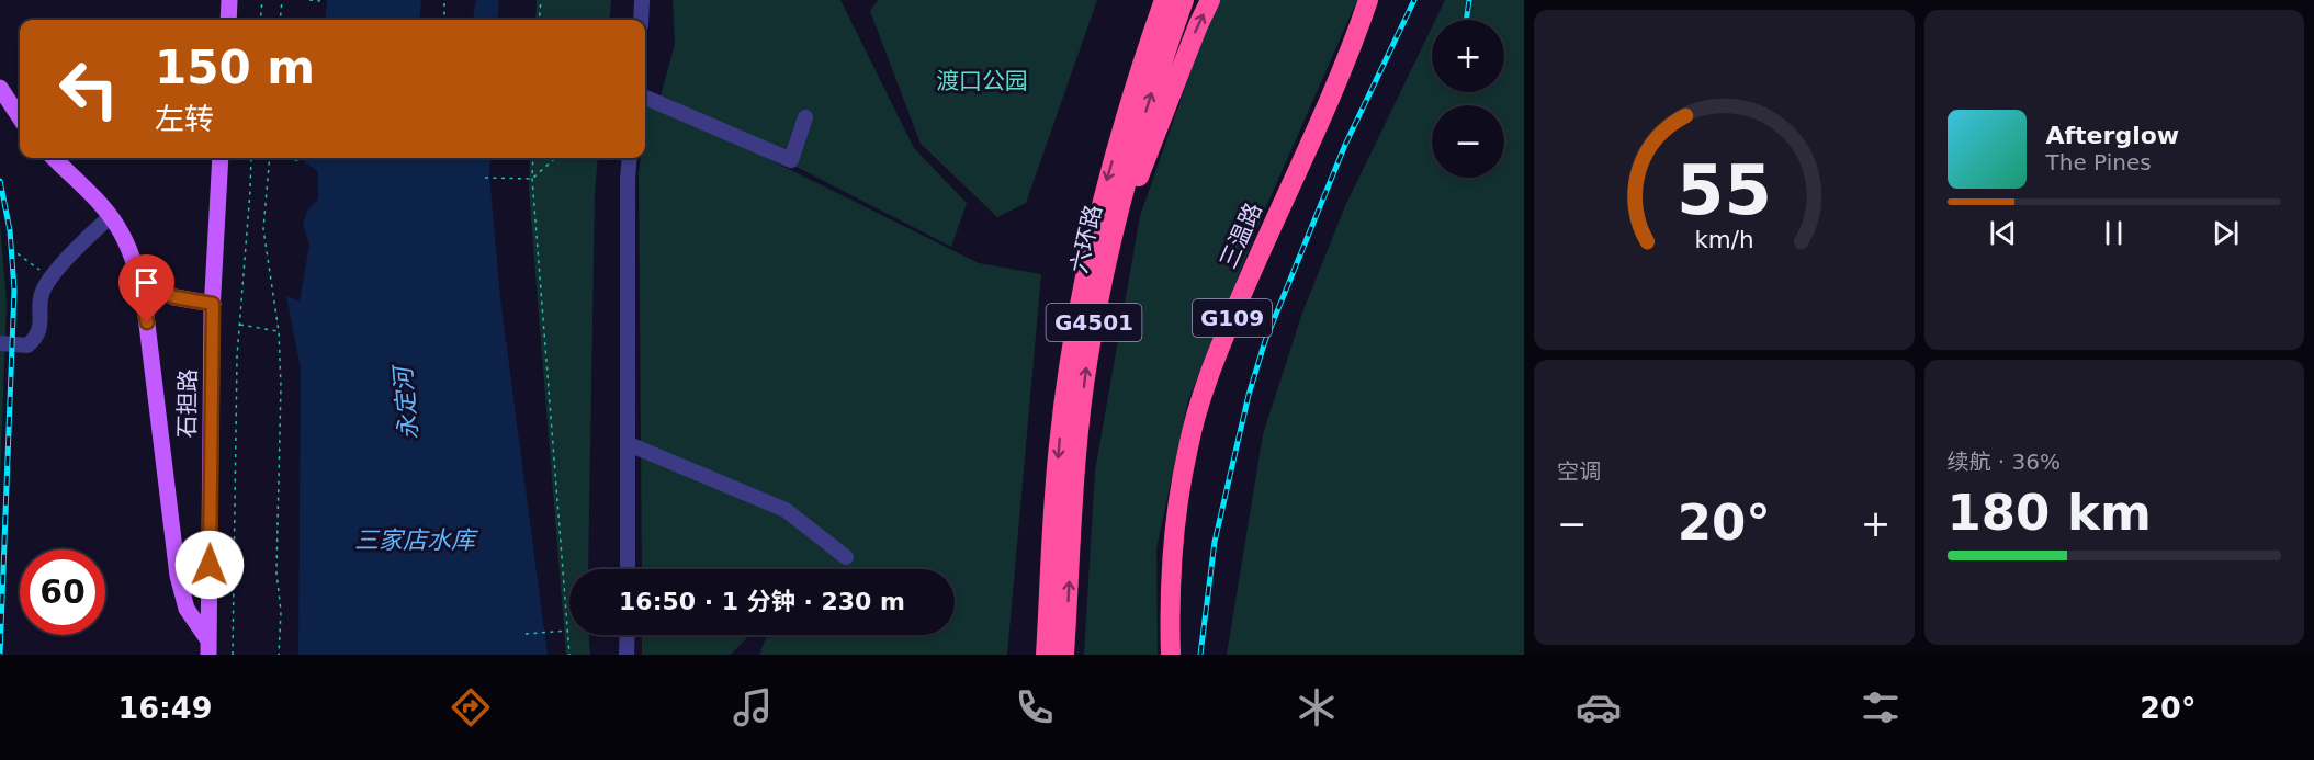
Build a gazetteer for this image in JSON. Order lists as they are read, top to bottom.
{
  "streets": {
    "highway": [
      "三温路",
      "六环路",
      "G109",
      "G4501"
    ],
    "main road": ["石担路"]
  },
  "water": ["永定河", "三家店水库"],
  "parks": ["渡口公园"],
  "page": {
    "map_buttons": ["+", "−"],
    "turn": ["150 m", "左转"],
    "song": ["Afterglow", "The Pines"],
    "tile": [
      "空调",
      ["续航 · 36%", "180 km"]
    ],
    "heat": ["−", "20°", "+"],
    "limit": "60",
    "trip": "16:50 · 1 分钟 · 230 m",
    "tabs": ["16:49", "20°"],
    "gauge": ["55", "km/h"]
  }
}
